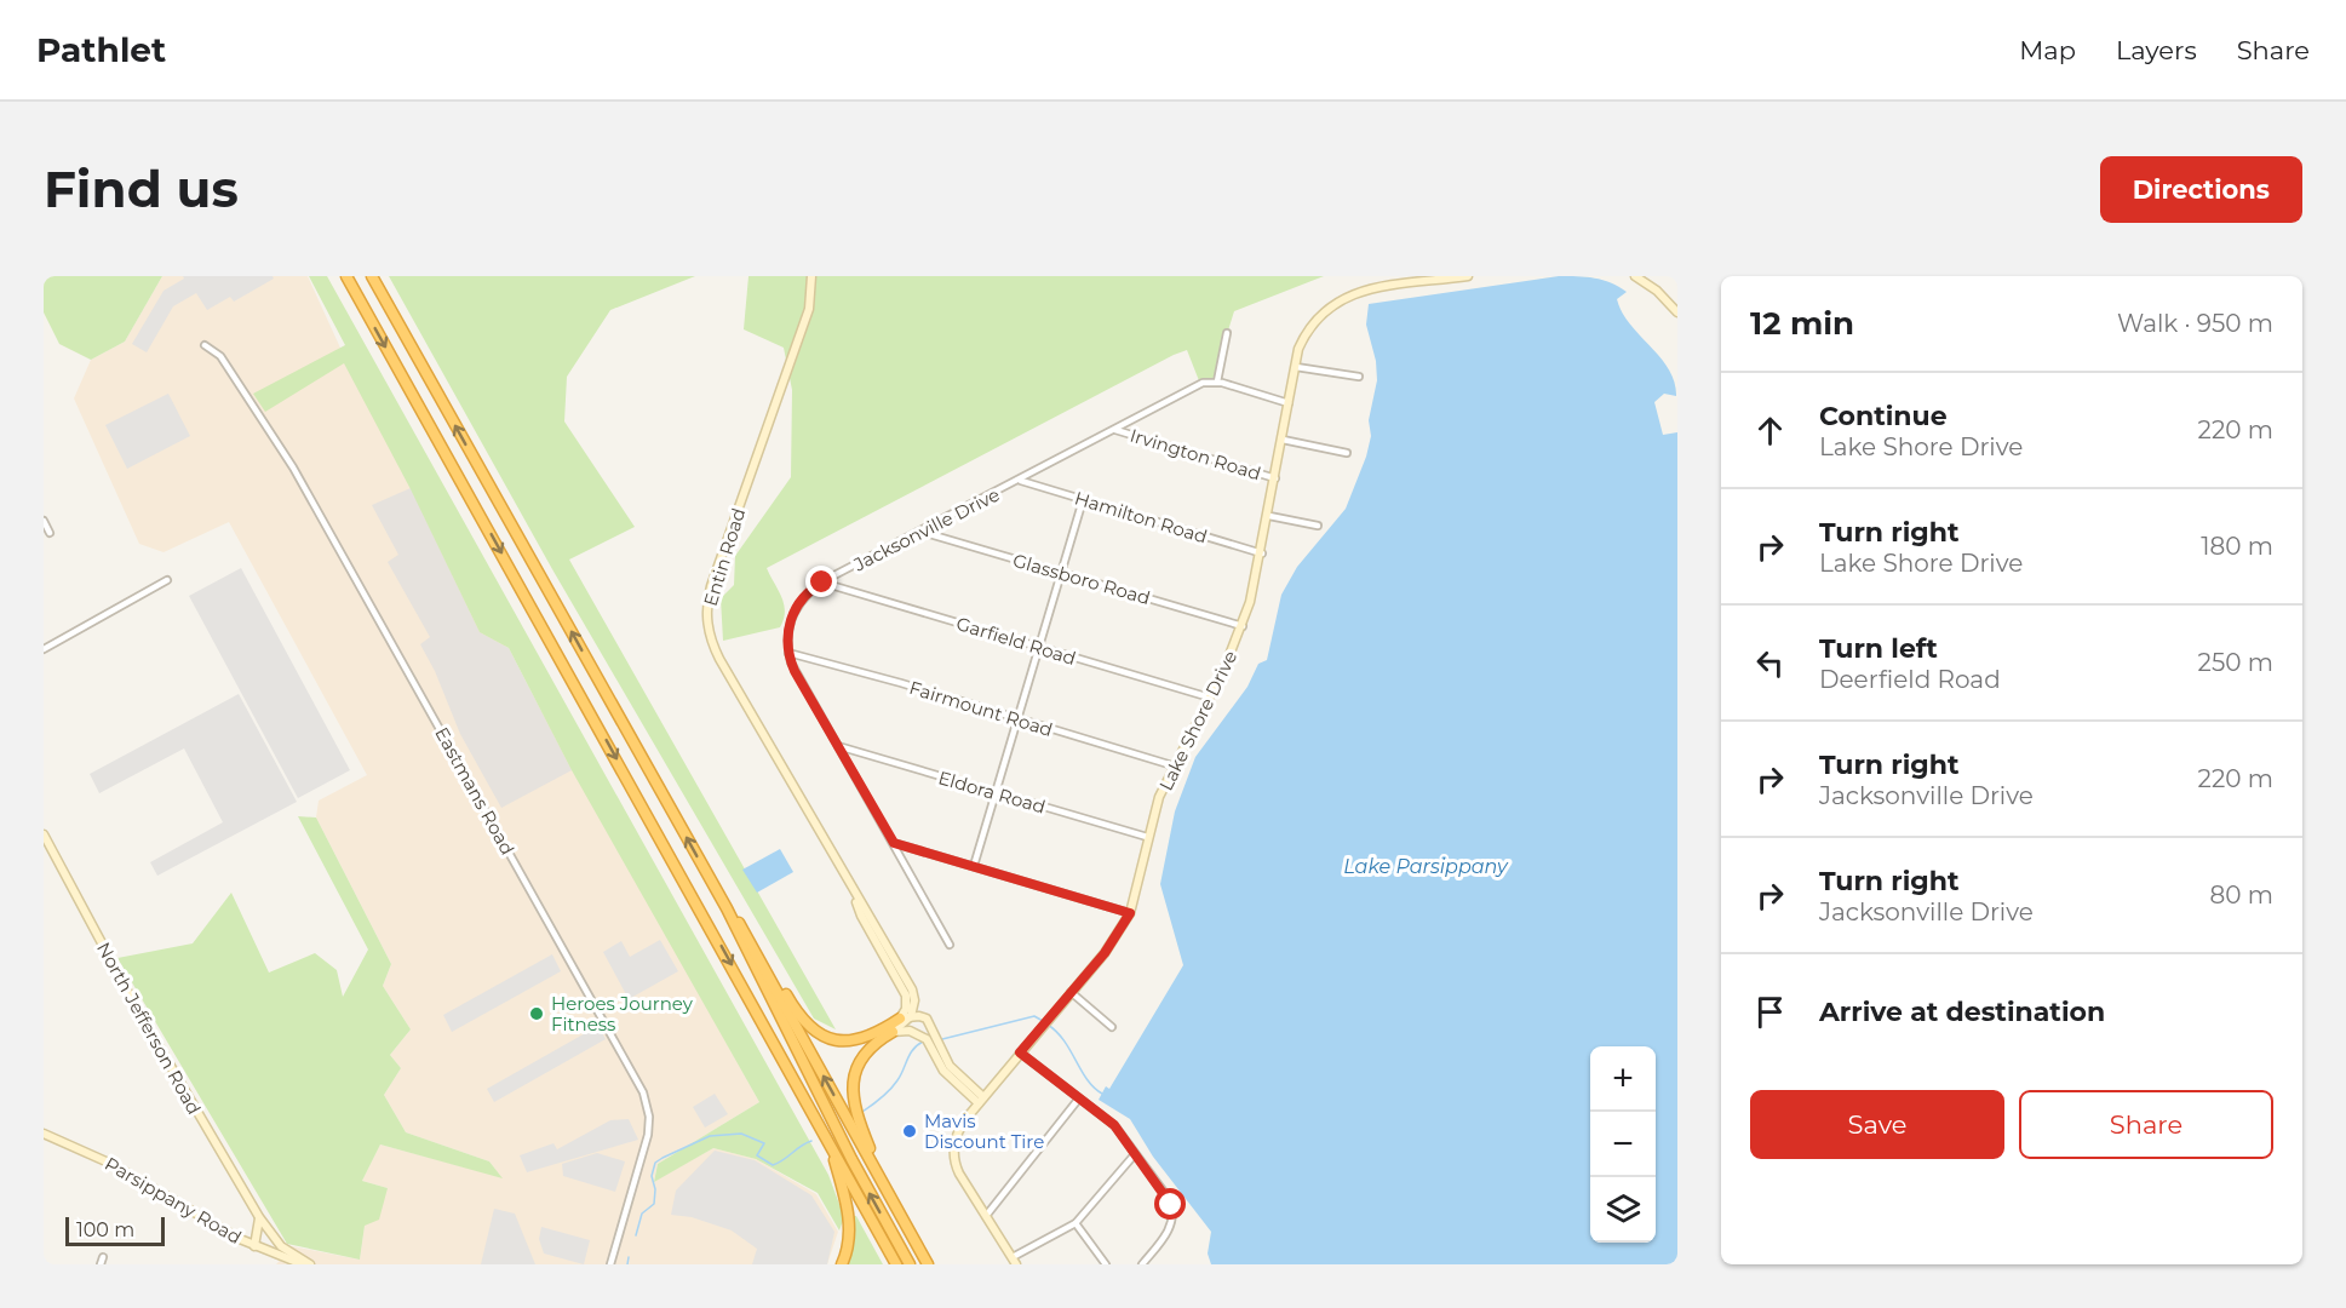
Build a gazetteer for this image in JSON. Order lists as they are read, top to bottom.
{
  "streets": {
    "street": [
      "Irvington Road",
      "Hamilton Road",
      "Jacksonville Drive",
      "Entin Road",
      "Glassboro Road",
      "Garfield Road",
      "Fairmount Road",
      "Lake Shore Drive",
      "Eastmans Road",
      "Eldora Road",
      "North Jefferson Road",
      "Parsippany Road"
    ]
  },
  "crossings": [
    ["Irvington Road", "Jacksonville Drive"],
    ["Irvington Road", "Lake Shore Drive"],
    ["Hamilton Road", "Jacksonville Drive"],
    ["Hamilton Road", "Lake Shore Drive"],
    ["Jacksonville Drive", "Glassboro Road"],
    ["Jacksonville Drive", "Garfield Road"],
    ["Jacksonville Drive", "Fairmount Road"],
    ["Glassboro Road", "Lake Shore Drive"],
    ["Garfield Road", "Lake Shore Drive"],
    ["Fairmount Road", "Lake Shore Drive"],
    ["Lake Shore Drive", "Eldora Road"]
  ],
  "water": ["Lake Parsippany"],
  "places": ["Heroes Journey Fitness", "Mavis Discount Tire"],
  "scale_bar": "100 m",
  "page": {
    "header": "Pathlet",
    "nav": ["Map", "Layers", "Share"],
    "buttons": [
      "Directions",
      ["Save", "Share"]
    ],
    "title": "Find us",
    "heading": ["12 min", "Walk · 950 m"],
    "list": [
      ["Continue", "Lake Shore Drive", "220 m"],
      ["Turn right", "Lake Shore Drive", "180 m"],
      ["Turn left", "Deerfield Road", "250 m"],
      ["Turn right", "Jacksonville Drive", "220 m"],
      ["Turn right", "Jacksonville Drive", "80 m"],
      "Arrive at destination"
    ],
    "map_buttons": ["+", "−"],
    "scale": "100 m"
  }
}
